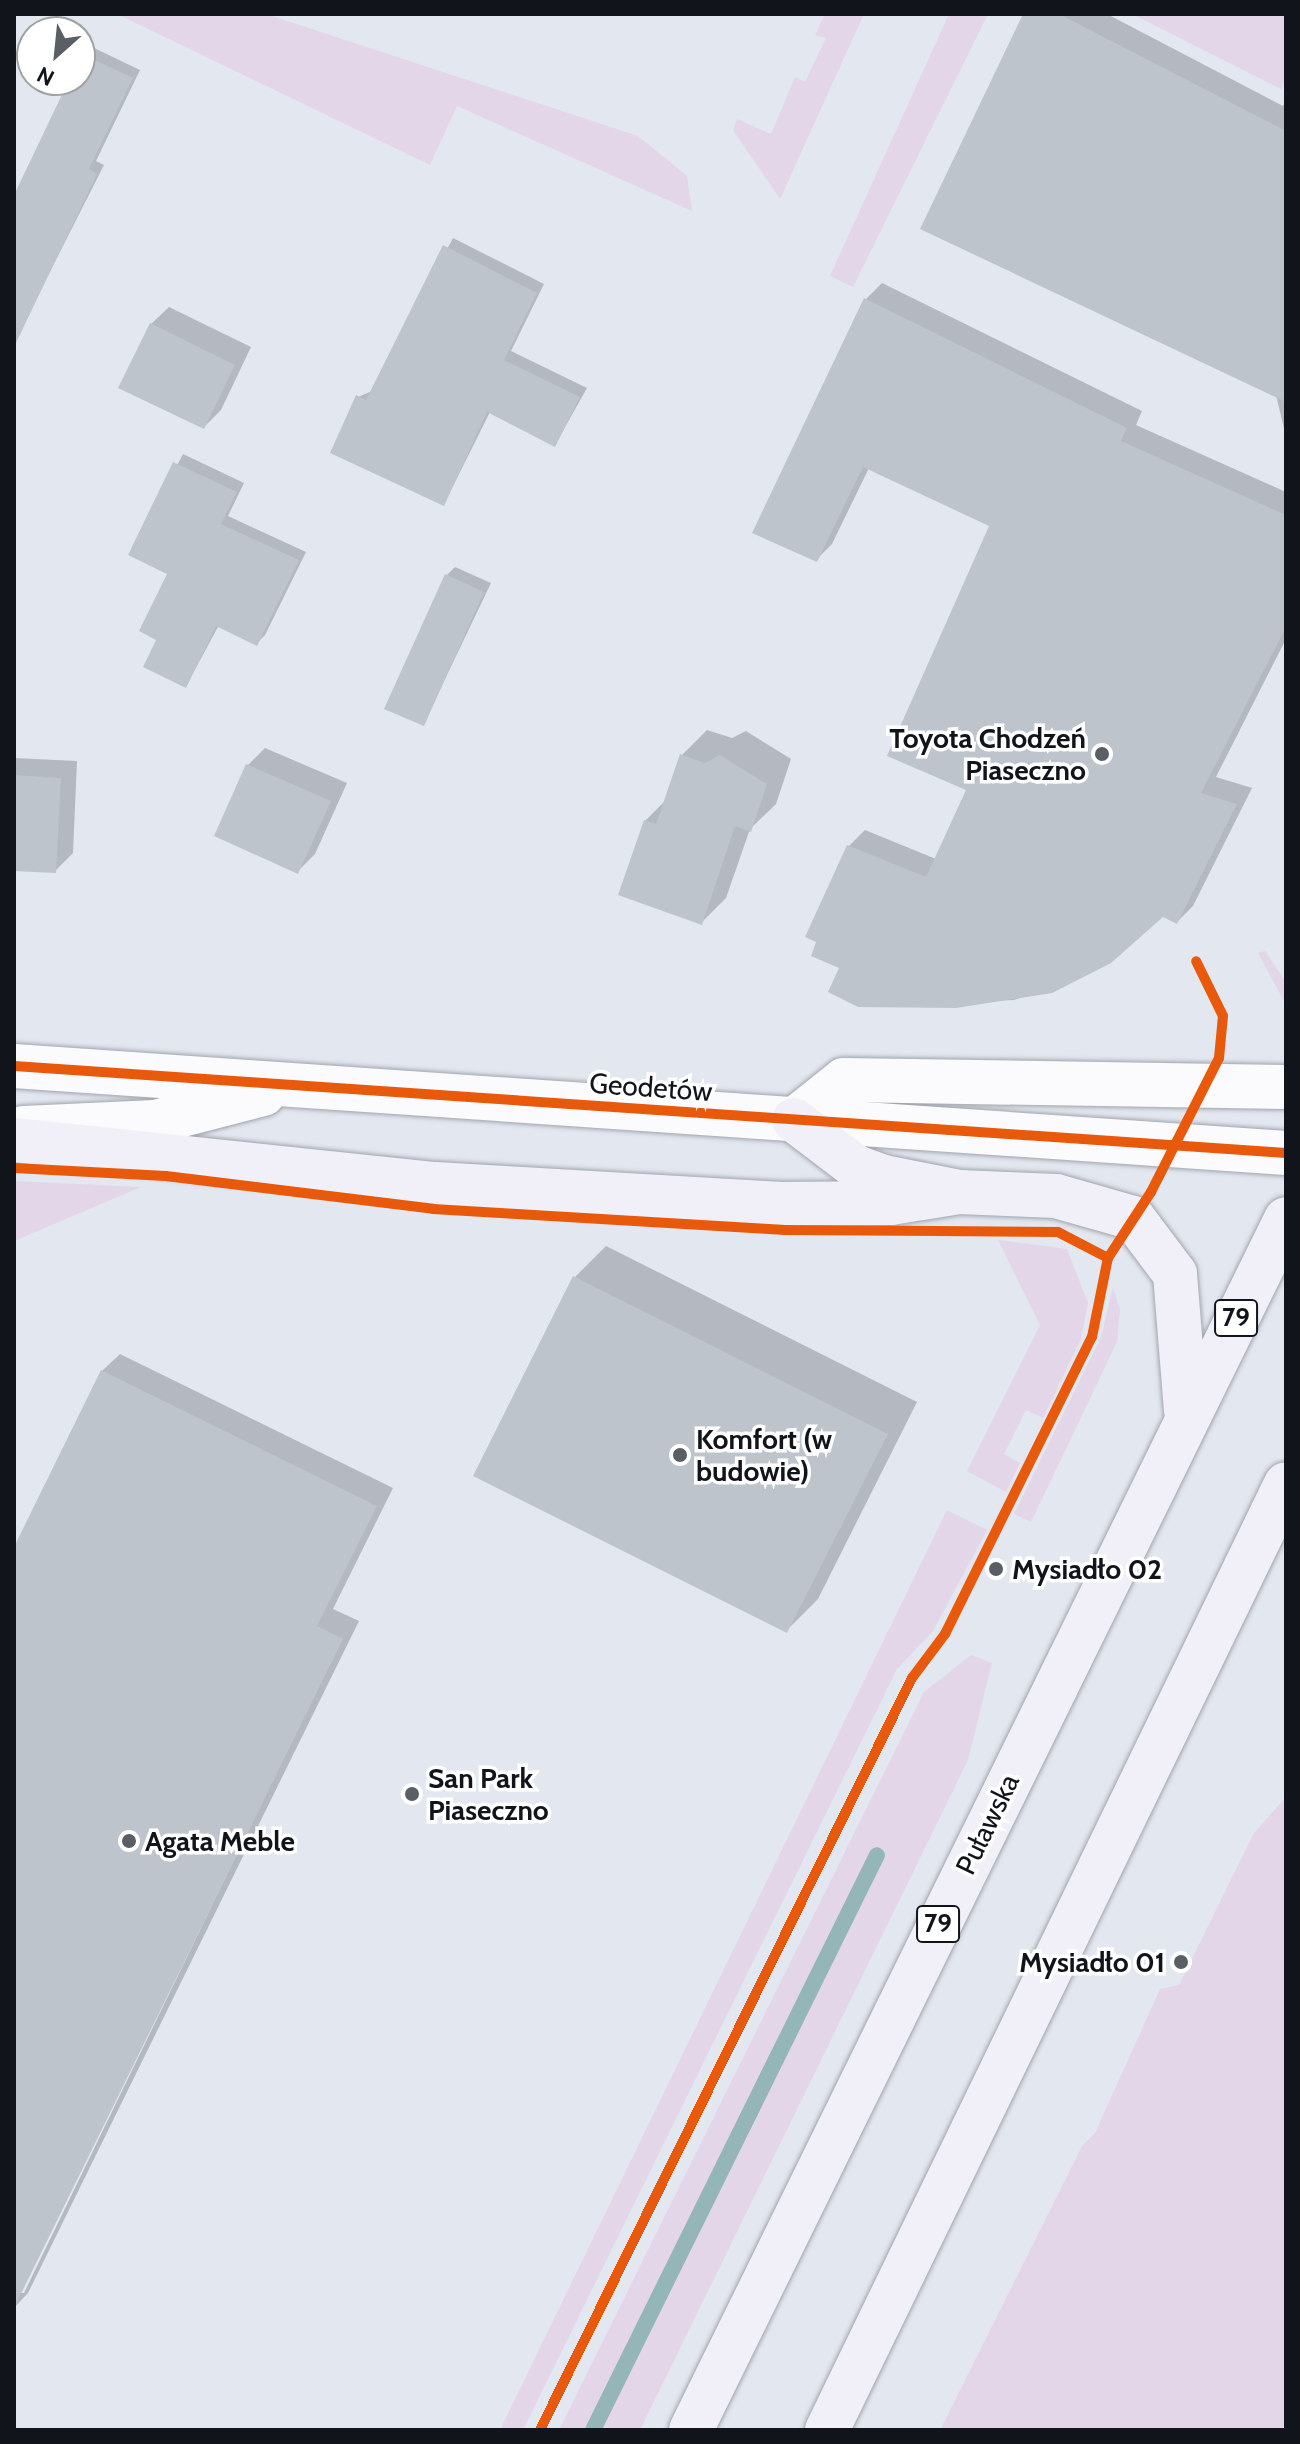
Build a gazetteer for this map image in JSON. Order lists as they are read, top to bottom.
{
  "streets": {
    "main road": ["79", "Puławska"],
    "street": ["Geodetów"]
  },
  "places": [
    "Toyota Chodzeń Piaseczno",
    "Komfort (w budowie)",
    "Mysiadło 02",
    "San Park Piaseczno",
    "Agata Meble",
    "Mysiadło 01"
  ],
  "north": "bottom left"
}
